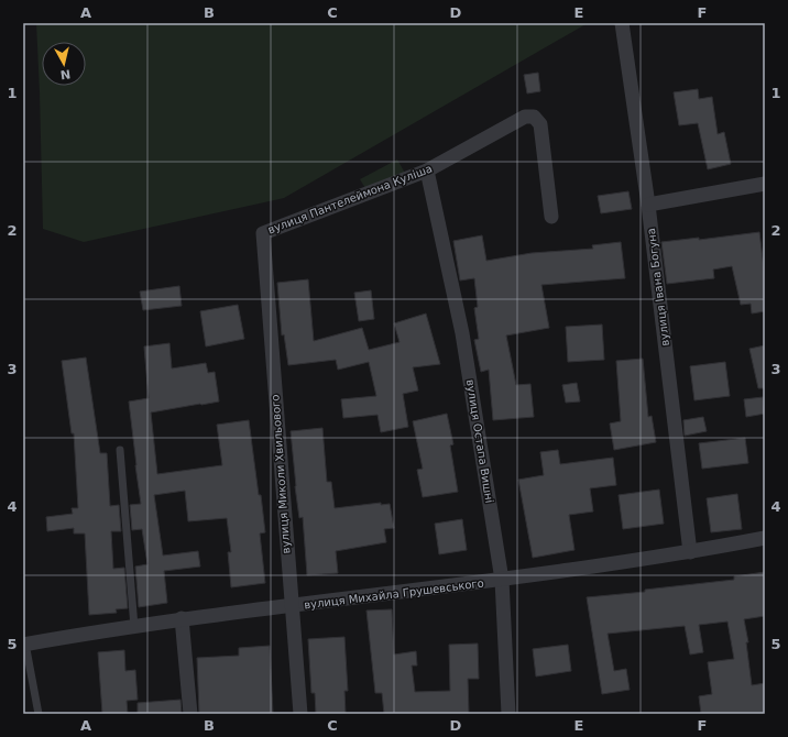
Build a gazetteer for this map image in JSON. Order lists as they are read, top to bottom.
{
  "streets": {
    "street": [
      "вулиця Пантелеймона Куліша",
      "вулиця Івана Богуна",
      "вулиця Остапа Вишні",
      "вулиця Миколи Хвильового",
      "вулиця Михайла Грушевського"
    ]
  },
  "crossings": [
    ["вулиця Пантелеймона Куліша", "вулиця Остапа Вишні"],
    ["вулиця Пантелеймона Куліша", "вулиця Миколи Хвильового"],
    ["вулиця Івана Богуна", "вулиця Михайла Грушевського"],
    ["вулиця Остапа Вишні", "вулиця Михайла Грушевського"],
    ["вулиця Миколи Хвильового", "вулиця Михайла Грушевського"]
  ],
  "north": "bottom",
  "grid": {
    "columns": [
      "A",
      "B",
      "C",
      "D",
      "E",
      "F"
    ],
    "rows": [
      "1",
      "2",
      "3",
      "4",
      "5"
    ]
  }
}
